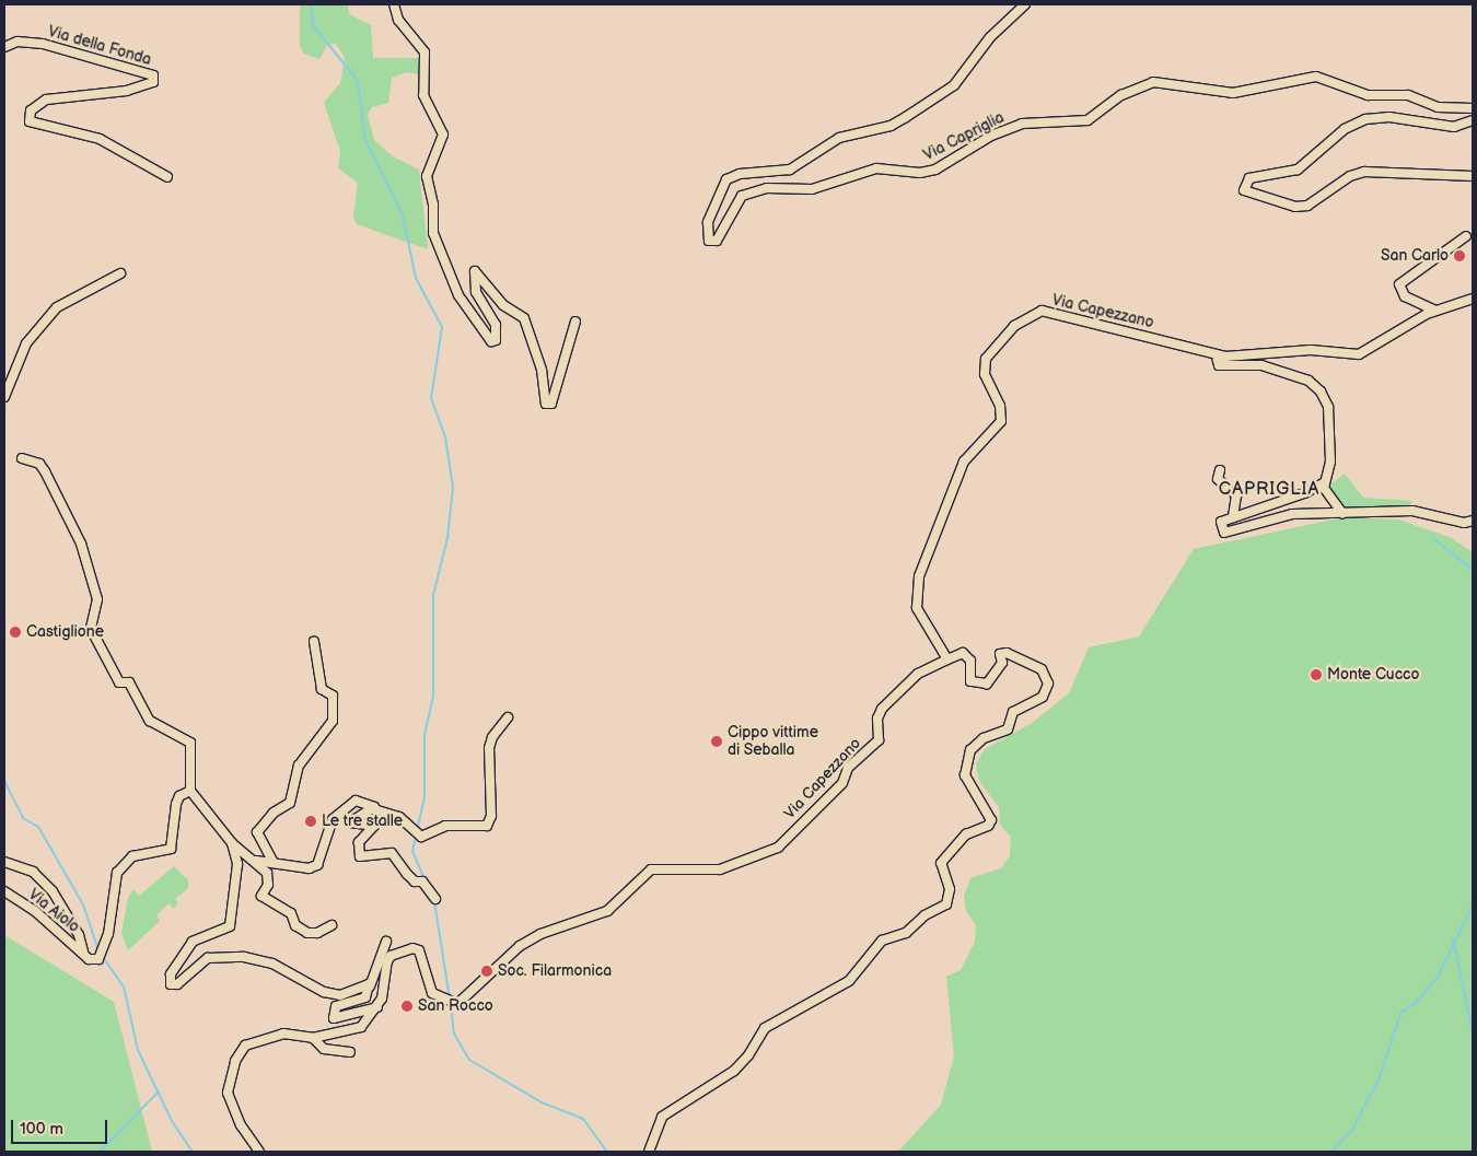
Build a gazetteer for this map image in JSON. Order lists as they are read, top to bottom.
{
  "streets": {
    "street": [
      "Via della Fonda",
      "Via Capriglia",
      "Via Capezzano",
      "Via Aiolo"
    ]
  },
  "districts": ["CAPRIGLIA"],
  "places": [
    "San Carlo",
    "Castiglione",
    "Monte Cucco",
    "Cippo vittime di Seballa",
    "Le tre stalle",
    "Soc. Filarmonica",
    "San Rocco"
  ],
  "scale_bar": "100 m"
}
